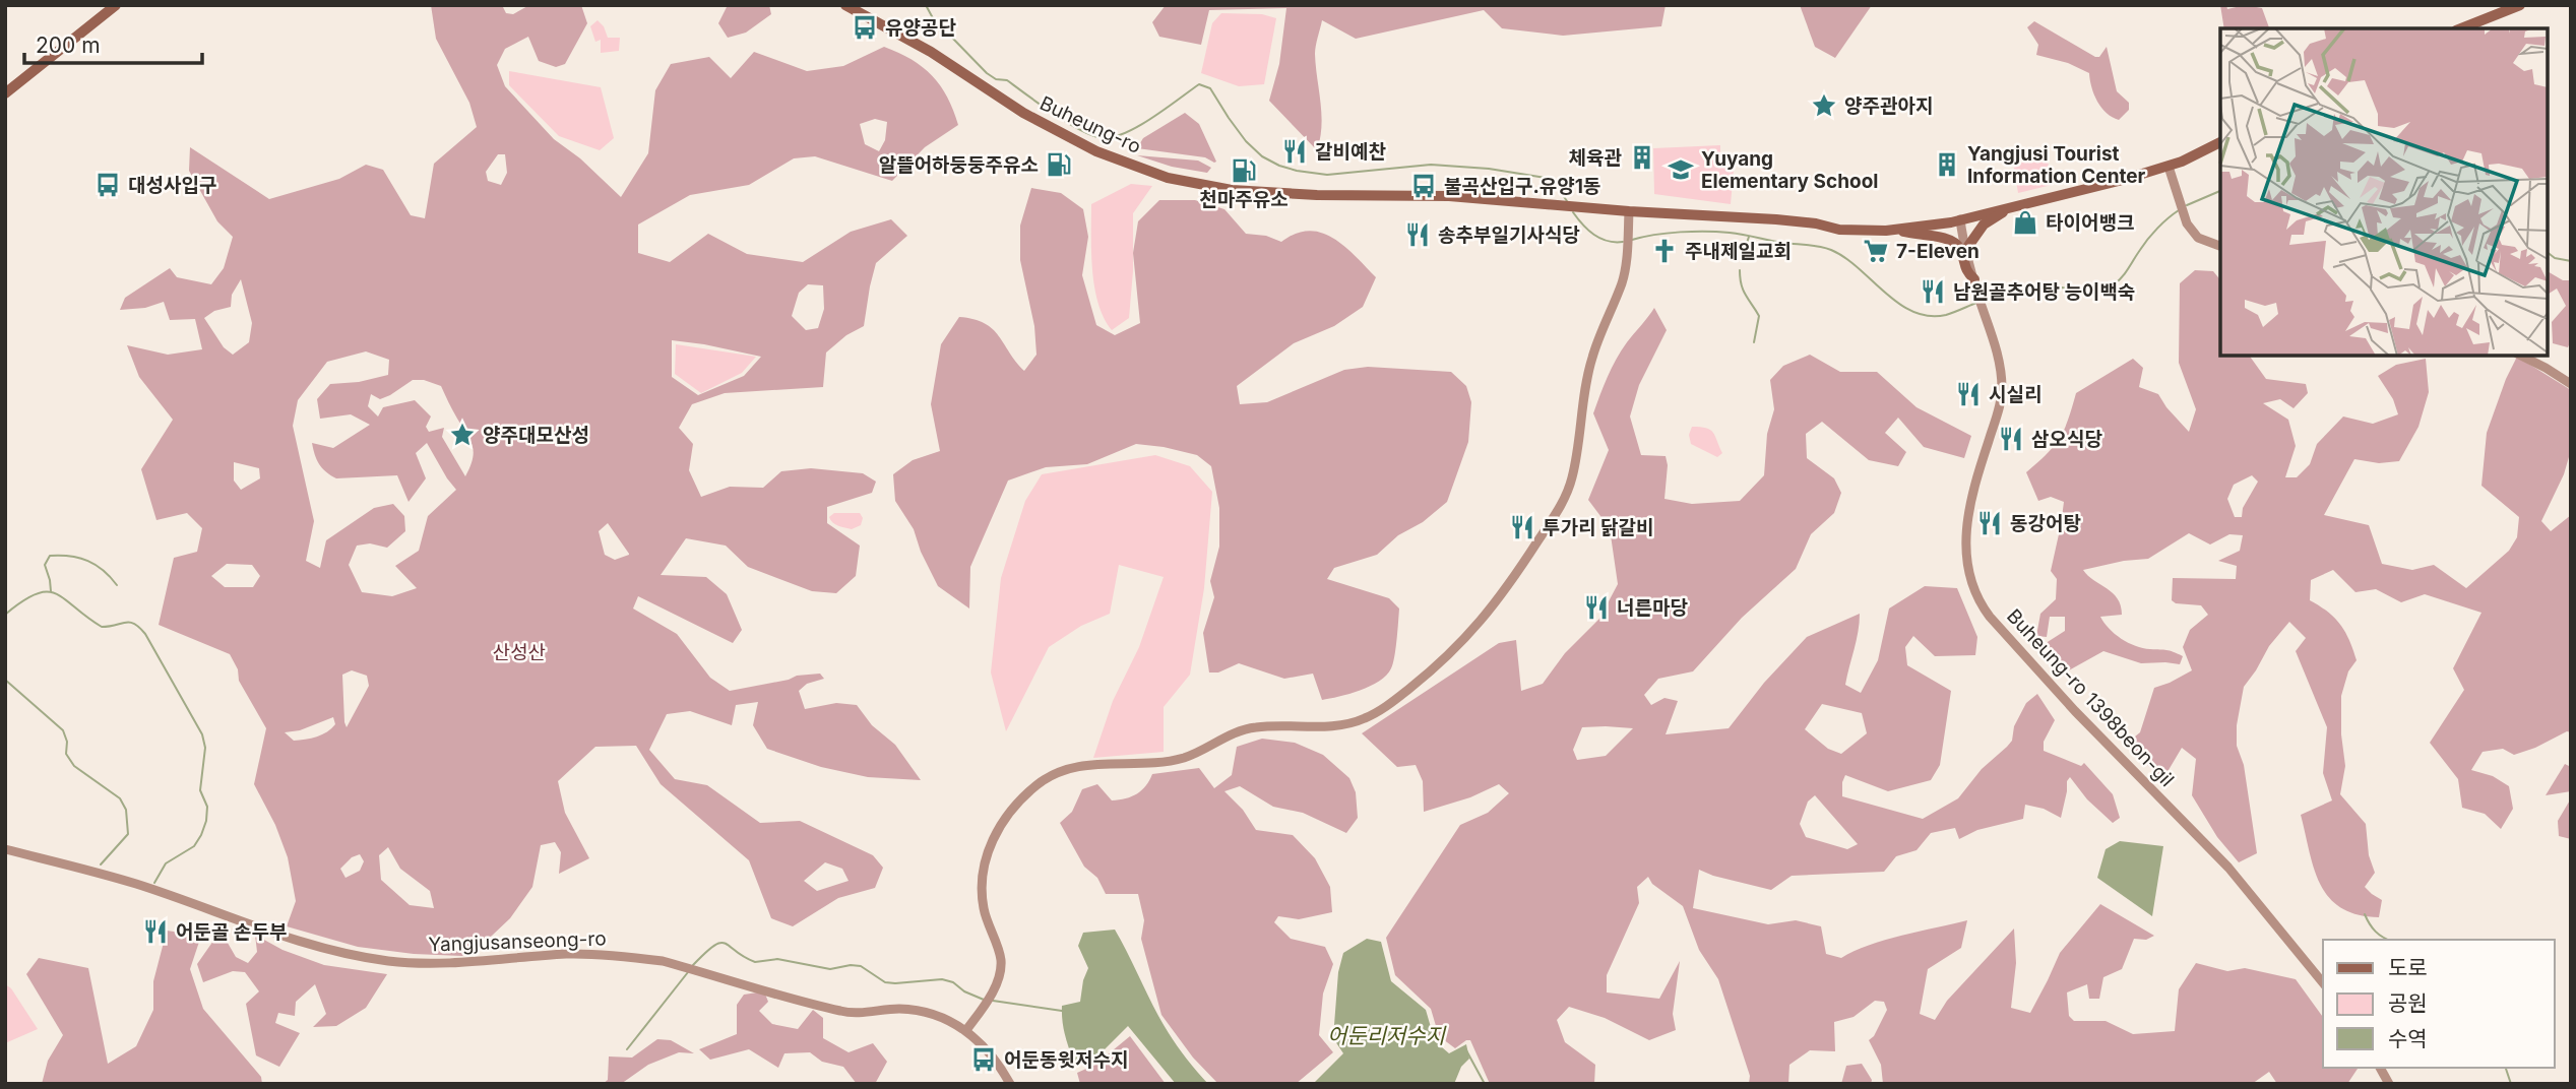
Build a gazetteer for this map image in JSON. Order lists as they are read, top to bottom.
{
  "streets": {
    "main road": ["Buheung-ro"],
    "street": ["Buheung-ro 1398beon-gil", "Yangjusanseong-ro"]
  },
  "water": ["어둔리저수지"],
  "parks": ["산성산"],
  "places": {
    "bus stop": [
      "유양공단",
      "대성사입구",
      "불곡산입구.유양1동",
      "어둔동윗저수지"
    ],
    "place": ["양주관아지", "양주대모산성"],
    "restaurant": [
      "갈비예찬",
      "송추부일기사식당",
      "남원골추어탕 능이백숙",
      "시실리",
      "삼오식당",
      "동강어탕",
      "투가리 닭갈비",
      "너른마당",
      "어둔골 손두부"
    ],
    "building": ["체육관", "Yangjusi Tourist Information Center"],
    "fuel station": ["알뜰어하둥둥주유소", "천마주유소"],
    "school or university": ["Yuyang Elementary School"],
    "shop": ["타이어뱅크"],
    "church": ["주내제일교회"],
    "supermarket": ["7-Eleven"]
  },
  "legend": ["도로", "공원", "수역"],
  "scale_bar": "200 m"
}
